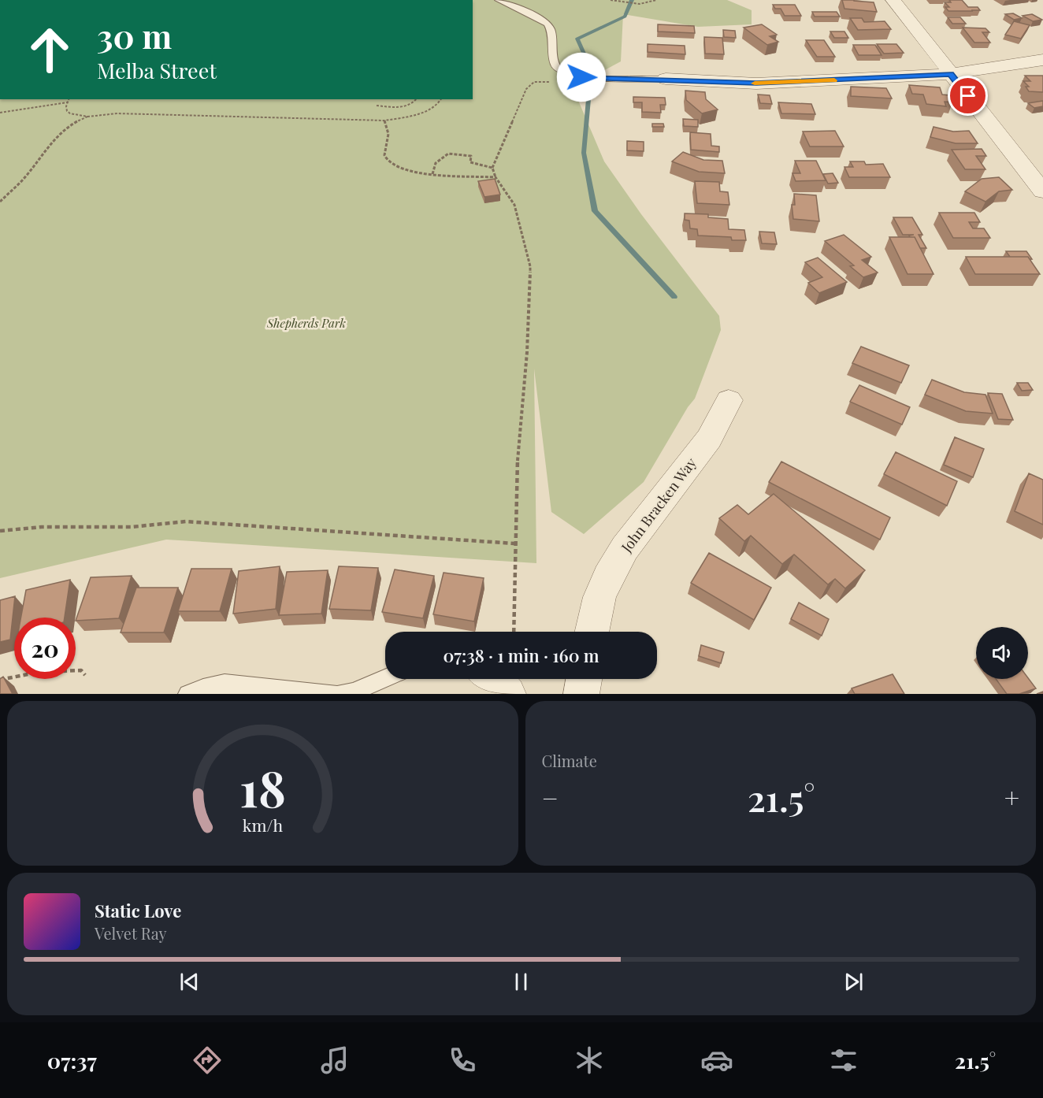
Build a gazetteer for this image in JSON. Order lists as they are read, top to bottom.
{
  "streets": {
    "street": ["John Bracken Way"]
  },
  "parks": ["Shepherds Park"],
  "page": {
    "turn": ["30 m", "Melba Street"],
    "limit": "20",
    "trip": "07:38 · 1 min · 160 m",
    "tile": "Climate",
    "heat": ["−", "21.5°", "+"],
    "song": ["Static Love", "Velvet Ray"],
    "tabs": ["07:37", "21.5°"],
    "gauge": ["18", "km/h"]
  }
}
